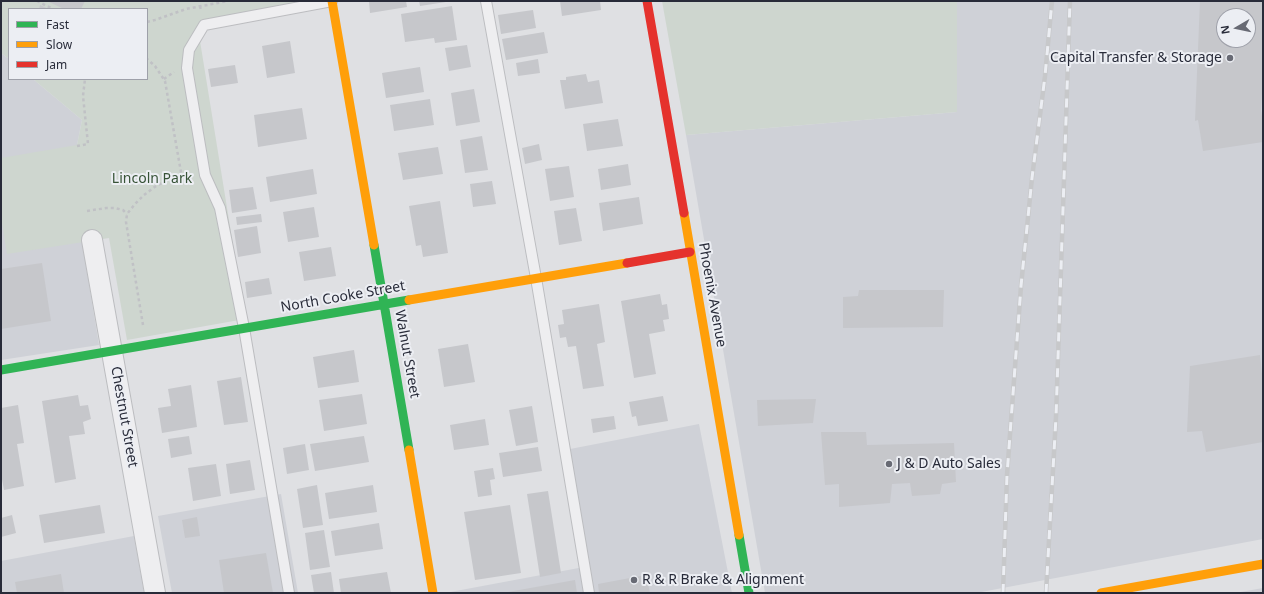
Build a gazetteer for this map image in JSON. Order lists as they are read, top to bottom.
{
  "streets": {
    "street": [
      "Phoenix Avenue",
      "North Cooke Street",
      "Walnut Street",
      "Chestnut Street"
    ]
  },
  "crossings": [
    ["Phoenix Avenue", "North Cooke Street"],
    ["North Cooke Street", "Walnut Street"],
    ["North Cooke Street", "Chestnut Street"]
  ],
  "parks": ["Lincoln Park"],
  "places": ["Capital Transfer & Storage", "J & D Auto Sales", "R & R Brake & Alignment"],
  "legend": ["Fast", "Slow", "Jam"],
  "north": "left"
}
